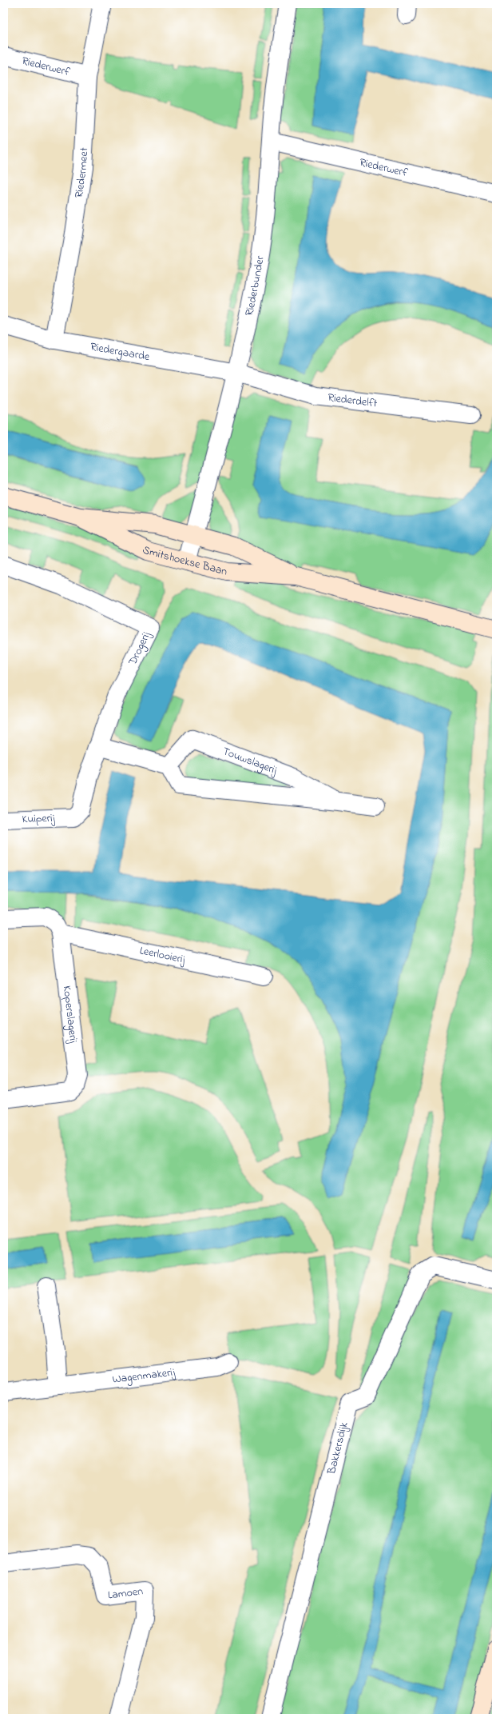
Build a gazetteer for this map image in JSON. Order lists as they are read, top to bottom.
{
  "streets": {
    "street": [
      "Riederwerf",
      "Riedermeet",
      "Riederbunder",
      "Riedergaarde",
      "Riederdelft",
      "Smitshoekse Baan",
      "Drogerij",
      "Touwslagerij",
      "Kuiperij",
      "Leerlooierij",
      "Koperslagerij",
      "Wagenmakerij",
      "Bakkersdijk",
      "Lamoen"
    ]
  },
  "crossings": [
    ["Riederwerf", "Riedermeet"],
    ["Riederwerf", "Riederbunder"],
    ["Riedermeet", "Riedergaarde"],
    ["Riederbunder", "Riedergaarde"],
    ["Riederbunder", "Riederdelft"],
    ["Riederbunder", "Smitshoekse Baan"],
    ["Riedergaarde", "Riederdelft"],
    ["Drogerij", "Kuiperij"],
    ["Leerlooierij", "Koperslagerij"]
  ]
}
